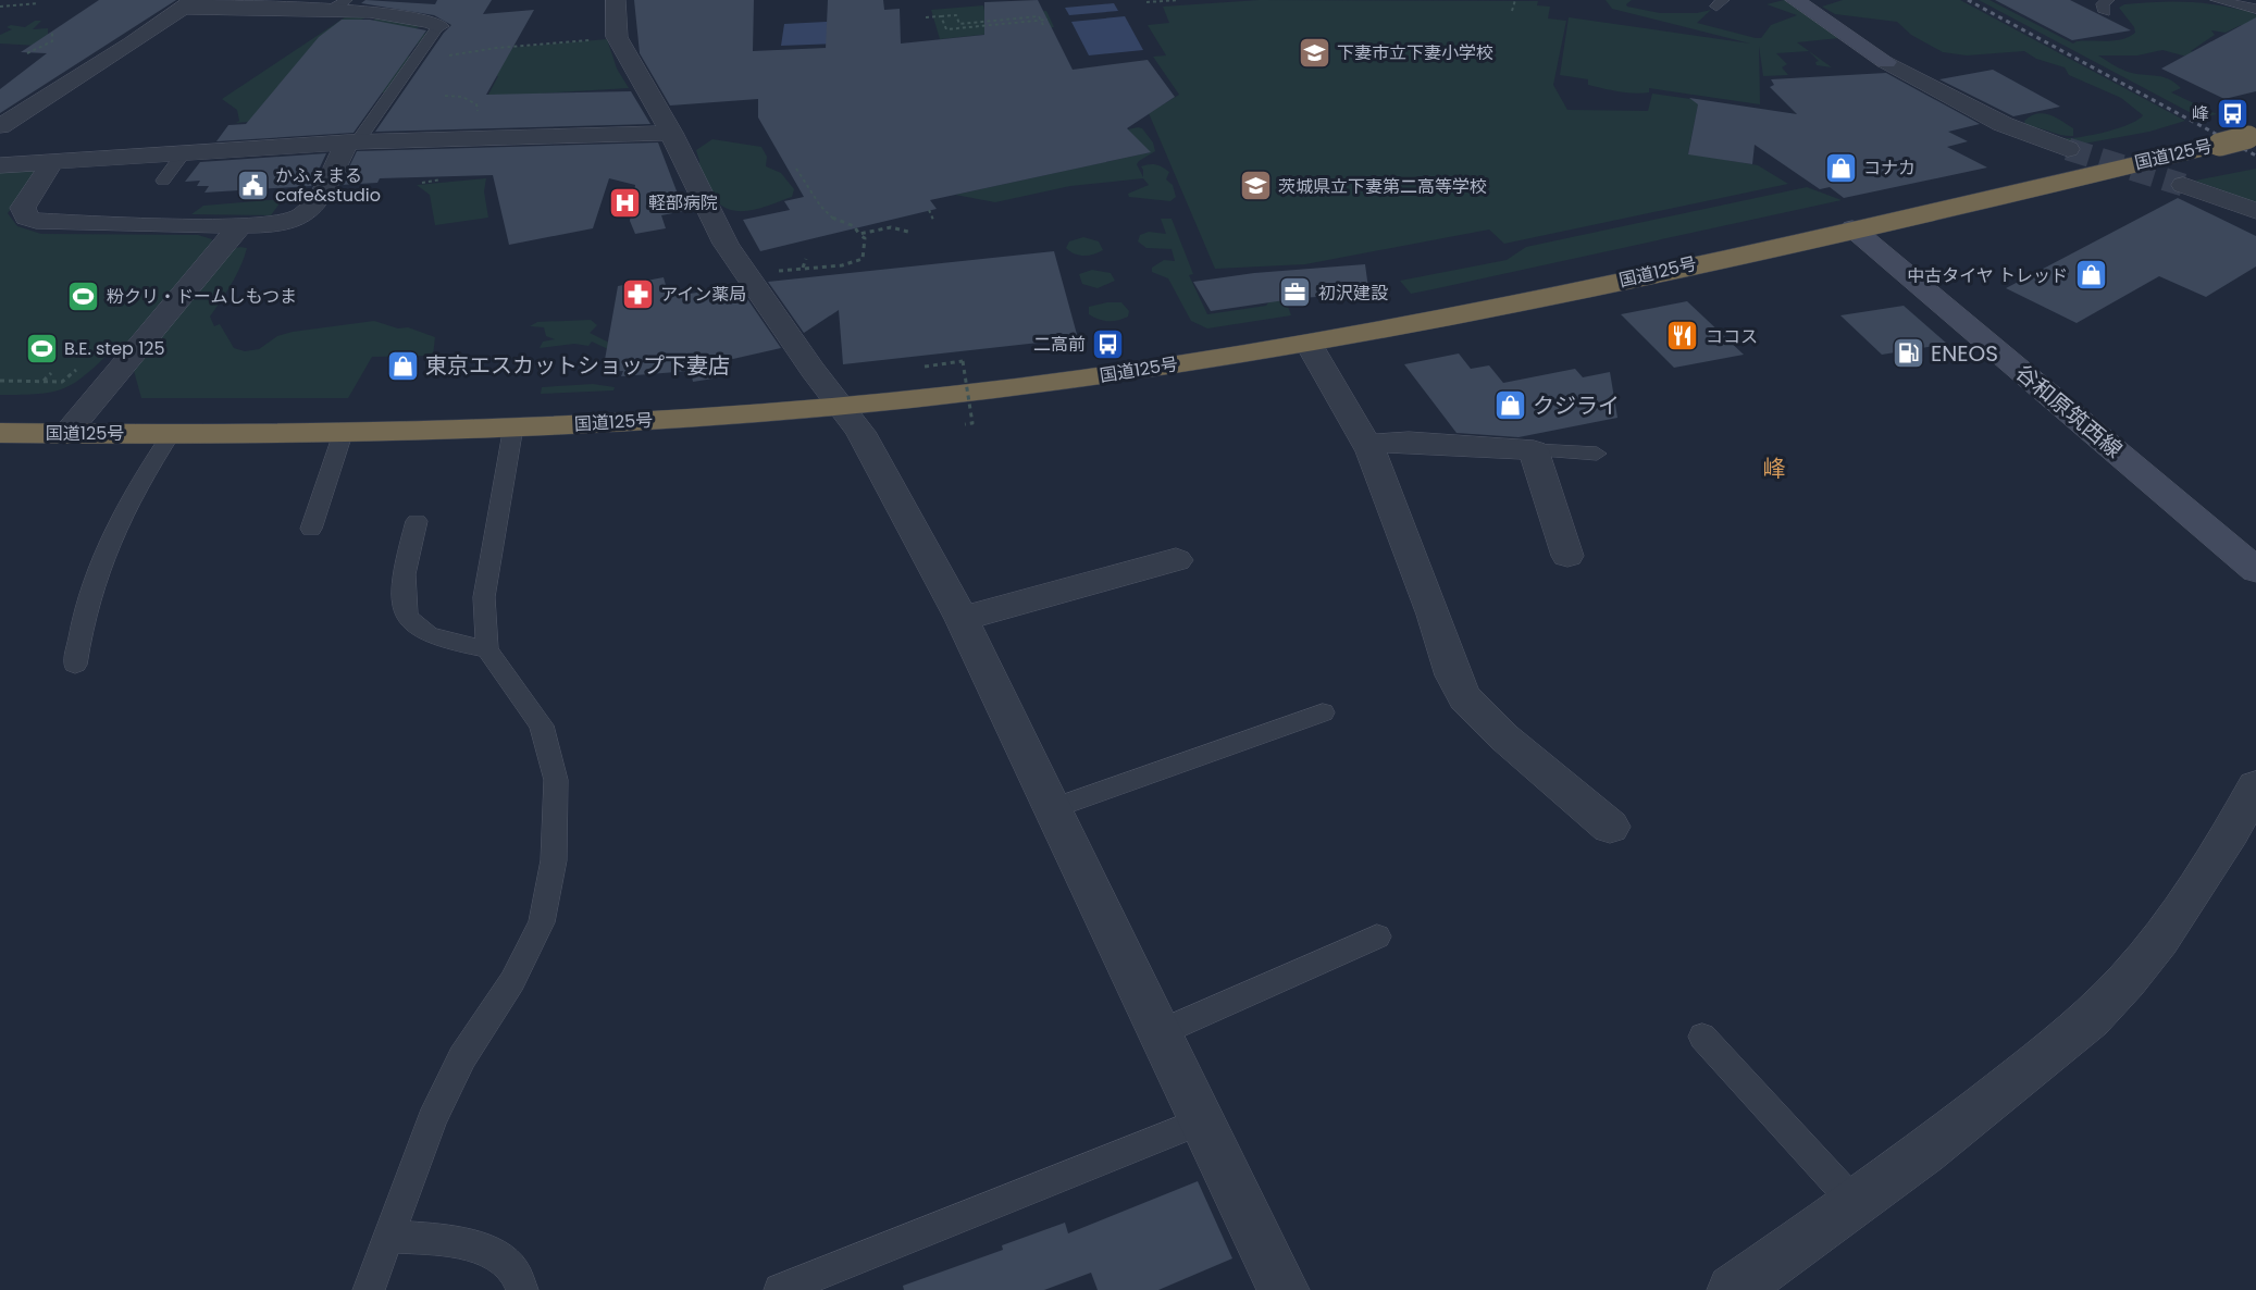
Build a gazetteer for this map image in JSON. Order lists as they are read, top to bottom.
{
  "streets": {
    "highway": ["国道125号"],
    "main road": ["谷和原筑西線"]
  },
  "crossings": [
    ["国道125号", "谷和原筑西線"]
  ],
  "districts": ["峰"],
  "places": {
    "school or university": ["下妻市立下妻小学校", "茨城県立下妻第二高等学校"],
    "bus stop": ["峰", "二高前"],
    "shop": [
      "コナカ",
      "中古タイヤ トレッド",
      "東京エスカットショップ下妻店",
      "クジライ"
    ],
    "public building": ["かふぇまる cafe&studio"],
    "hospital": ["軽部病院"],
    "office": ["初沢建設"],
    "pharmacy": ["アイン薬局"],
    "sports": ["粉クリ・ドームしもつま", "B.E. step 125"],
    "restaurant": ["ココス"],
    "fuel station": ["ENEOS"]
  }
}
